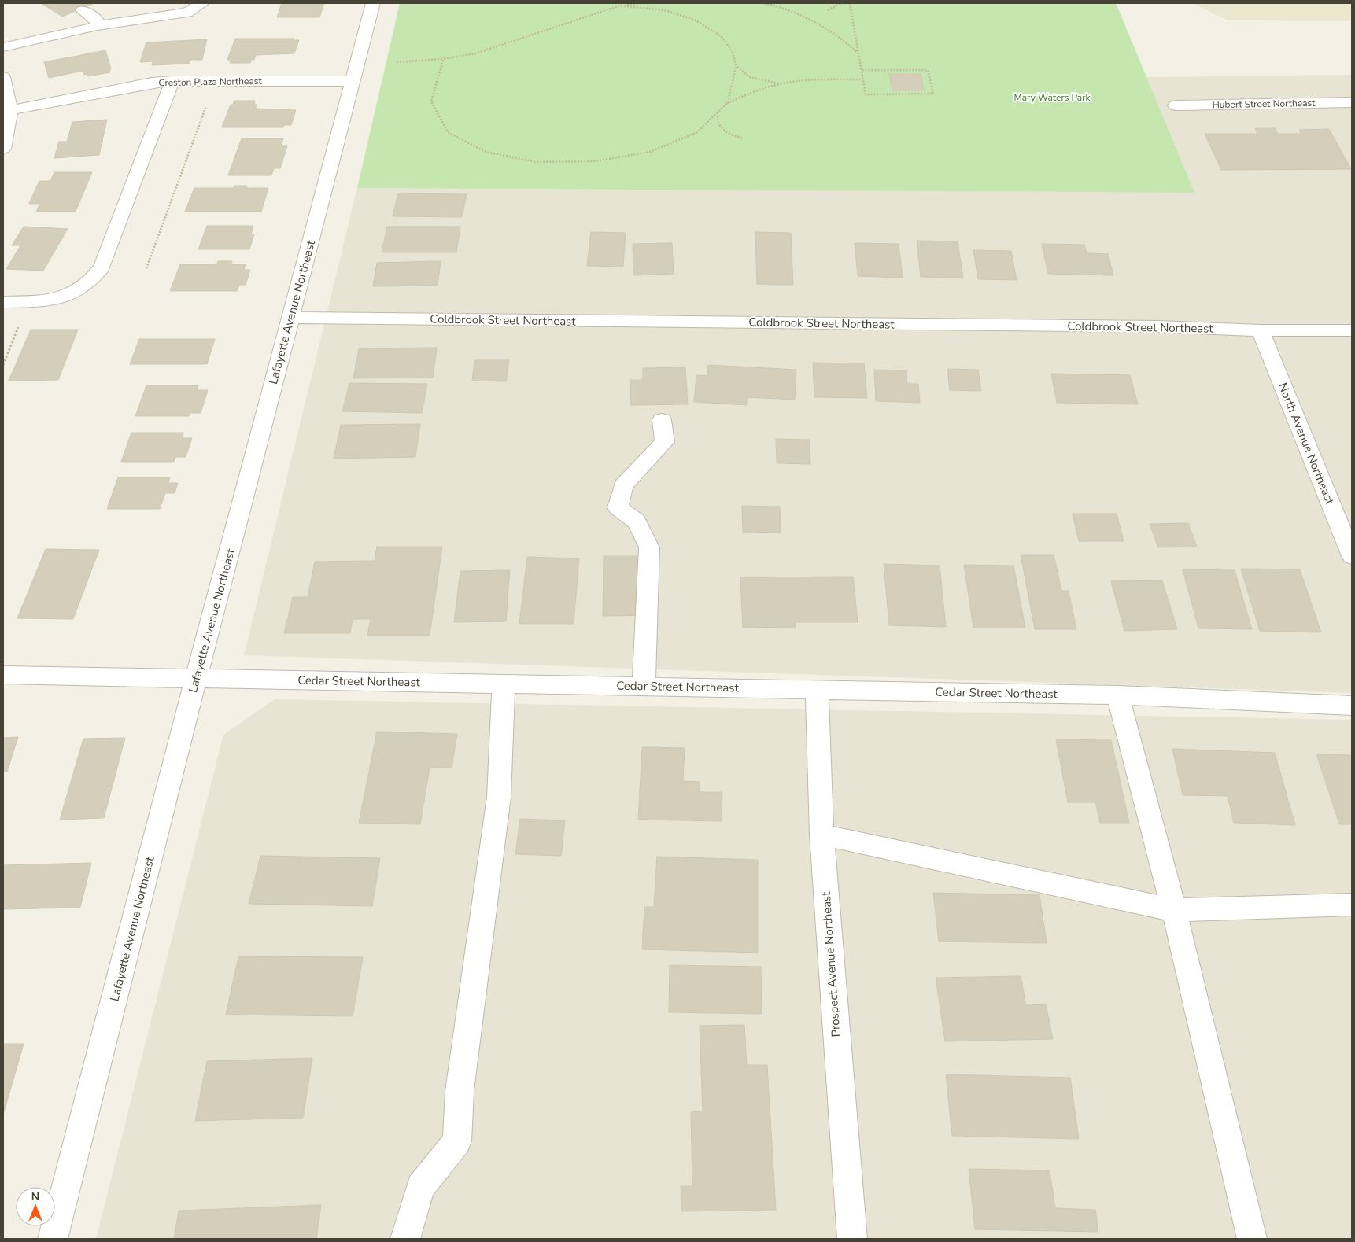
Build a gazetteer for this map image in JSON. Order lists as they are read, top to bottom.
{
  "streets": {
    "street": [
      "Creston Plaza Northeast",
      "Hubert Street Northeast",
      "Lafayette Avenue Northeast",
      "Coldbrook Street Northeast",
      "North Avenue Northeast",
      "Cedar Street Northeast",
      "Prospect Avenue Northeast"
    ]
  },
  "crossings": [
    ["Creston Plaza Northeast", "Lafayette Avenue Northeast"],
    ["Lafayette Avenue Northeast", "Coldbrook Street Northeast"],
    ["Lafayette Avenue Northeast", "Cedar Street Northeast"],
    ["Coldbrook Street Northeast", "North Avenue Northeast"],
    ["Cedar Street Northeast", "Prospect Avenue Northeast"]
  ],
  "parks": ["Mary Waters Park"],
  "north": "top"
}
